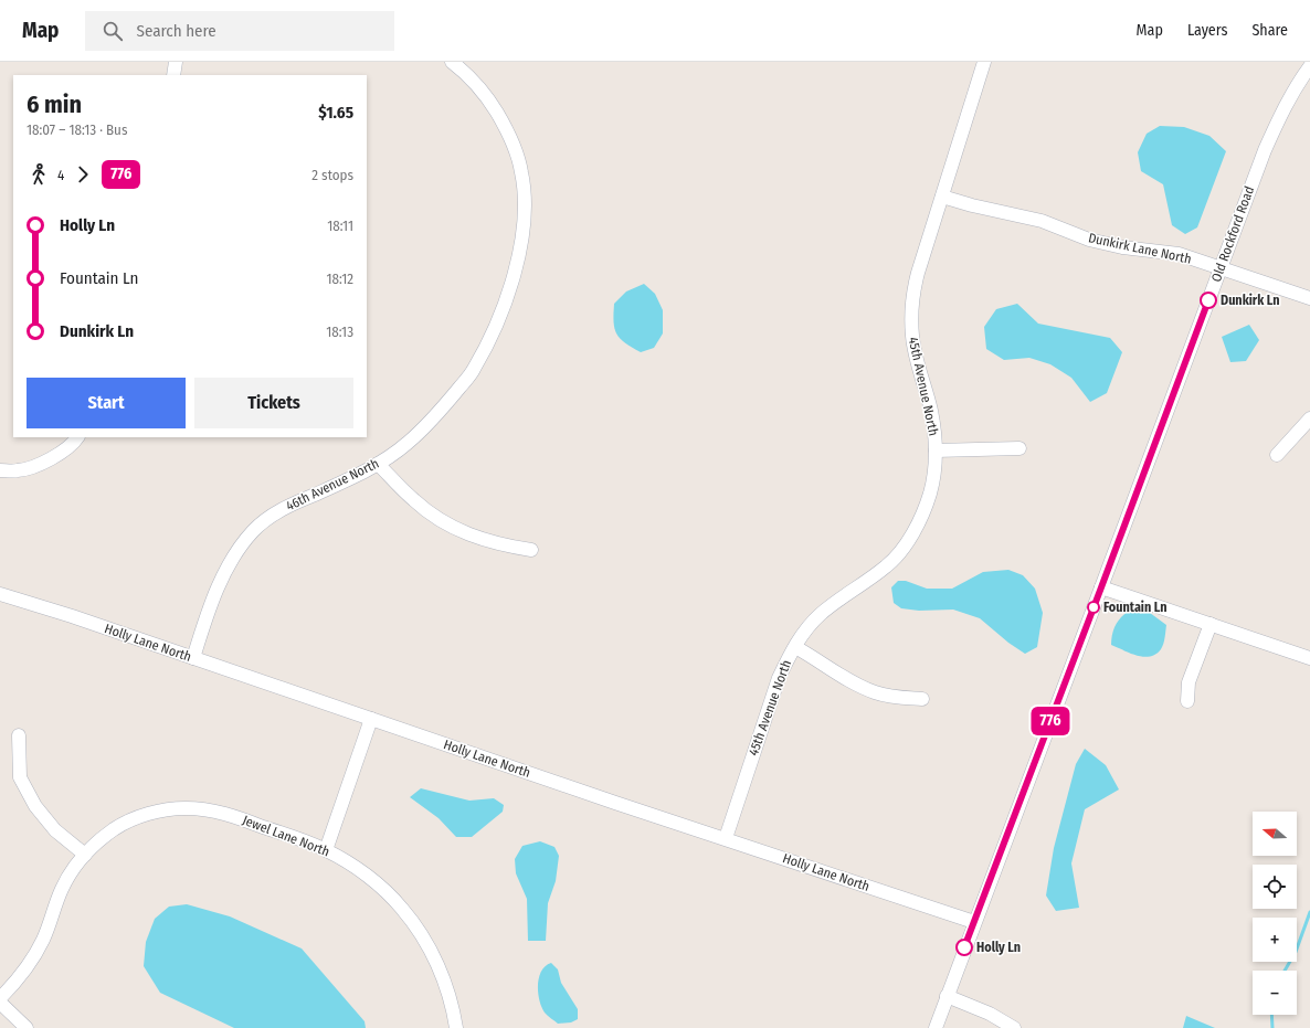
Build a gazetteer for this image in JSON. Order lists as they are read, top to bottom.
{
  "streets": {
    "street": [
      "Old Rockford Road",
      "Dunkirk Lane North",
      "45th Avenue North",
      "46th Avenue North",
      "Holly Lane North",
      "Jewel Lane North"
    ]
  },
  "crossings": [
    ["Old Rockford Road", "Dunkirk Lane North"],
    ["Old Rockford Road", "Holly Lane North"],
    ["Dunkirk Lane North", "45th Avenue North"],
    ["45th Avenue North", "Holly Lane North"],
    ["46th Avenue North", "Holly Lane North"]
  ],
  "places": ["Dunkirk Ln", "Fountain Ln", "Holly Ln"],
  "lines": ["bus line 776"],
  "north": "left",
  "page": {
    "header": "Map",
    "search": "Search here",
    "nav": ["Map", "Layers", "Share"],
    "on_map": "776",
    "heading": ["6 min", "18:07 – 18:13 · Bus", "$1.65"],
    "legs": ["4", "776", "2 stops"],
    "list": [
      {
        "name": "Holly Ln",
        "value": "18:11"
      },
      {
        "name": "Fountain Ln",
        "value": "18:12"
      },
      {
        "name": "Dunkirk Ln",
        "value": "18:13"
      }
    ],
    "buttons": ["Start", "Tickets"],
    "map_buttons": ["+", "−"]
  }
}
